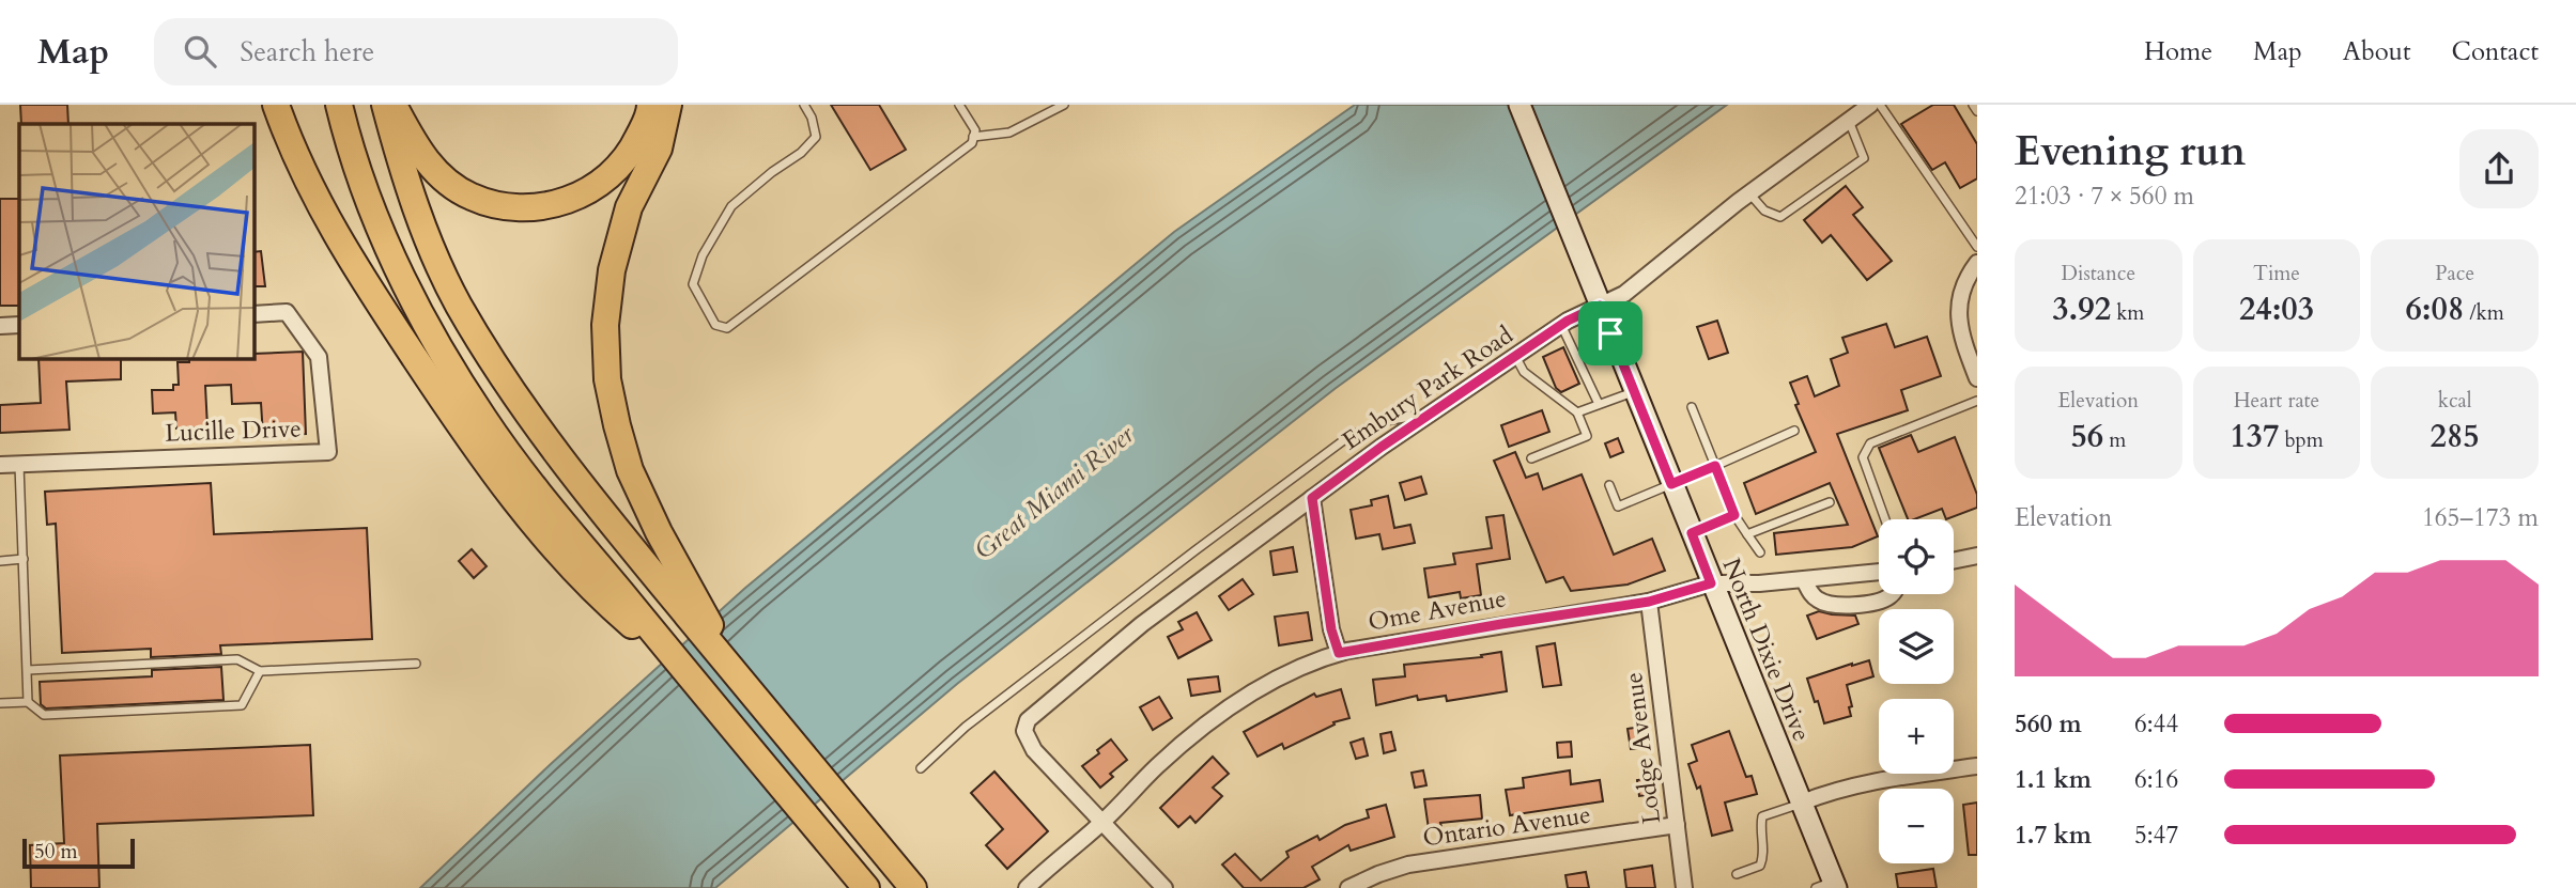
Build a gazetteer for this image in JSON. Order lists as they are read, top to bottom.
{
  "streets": {
    "main road": ["North Dixie Drive"],
    "street": [
      "Embury Park Road",
      "Lucille Drive",
      "Ome Avenue",
      "Lodge Avenue",
      "Ontario Avenue"
    ]
  },
  "crossings": [
    ["Embury Park Road", "Ome Avenue"],
    ["Embury Park Road", "North Dixie Drive"],
    ["Ome Avenue", "North Dixie Drive"],
    ["Ome Avenue", "Lodge Avenue"],
    ["Lodge Avenue", "Ontario Avenue"]
  ],
  "water": ["Great Miami River"],
  "scale_bar": "50 m",
  "page": {
    "header": "Map",
    "search": "Search here",
    "nav": [
      "Home",
      "Map",
      "About",
      "Contact"
    ],
    "heading": ["Evening run", "21:03 · 7 × 560 m"],
    "stats": [
      ["Distance", "3.92 km"],
      ["Time", "24:03"],
      ["Pace", "6:08 /km"],
      ["Elevation", "56 m"],
      ["Heart rate", "137 bpm"],
      ["kcal", "285"]
    ],
    "chart": ["Elevation", "165–173 m"],
    "map_buttons": ["+", "−"],
    "list": [
      {
        "name": "560 m",
        "note": "6:44"
      },
      {
        "name": "1.1 km",
        "note": "6:16"
      },
      {
        "name": "1.7 km",
        "note": "5:47"
      }
    ],
    "scale": "50 m"
  }
}
